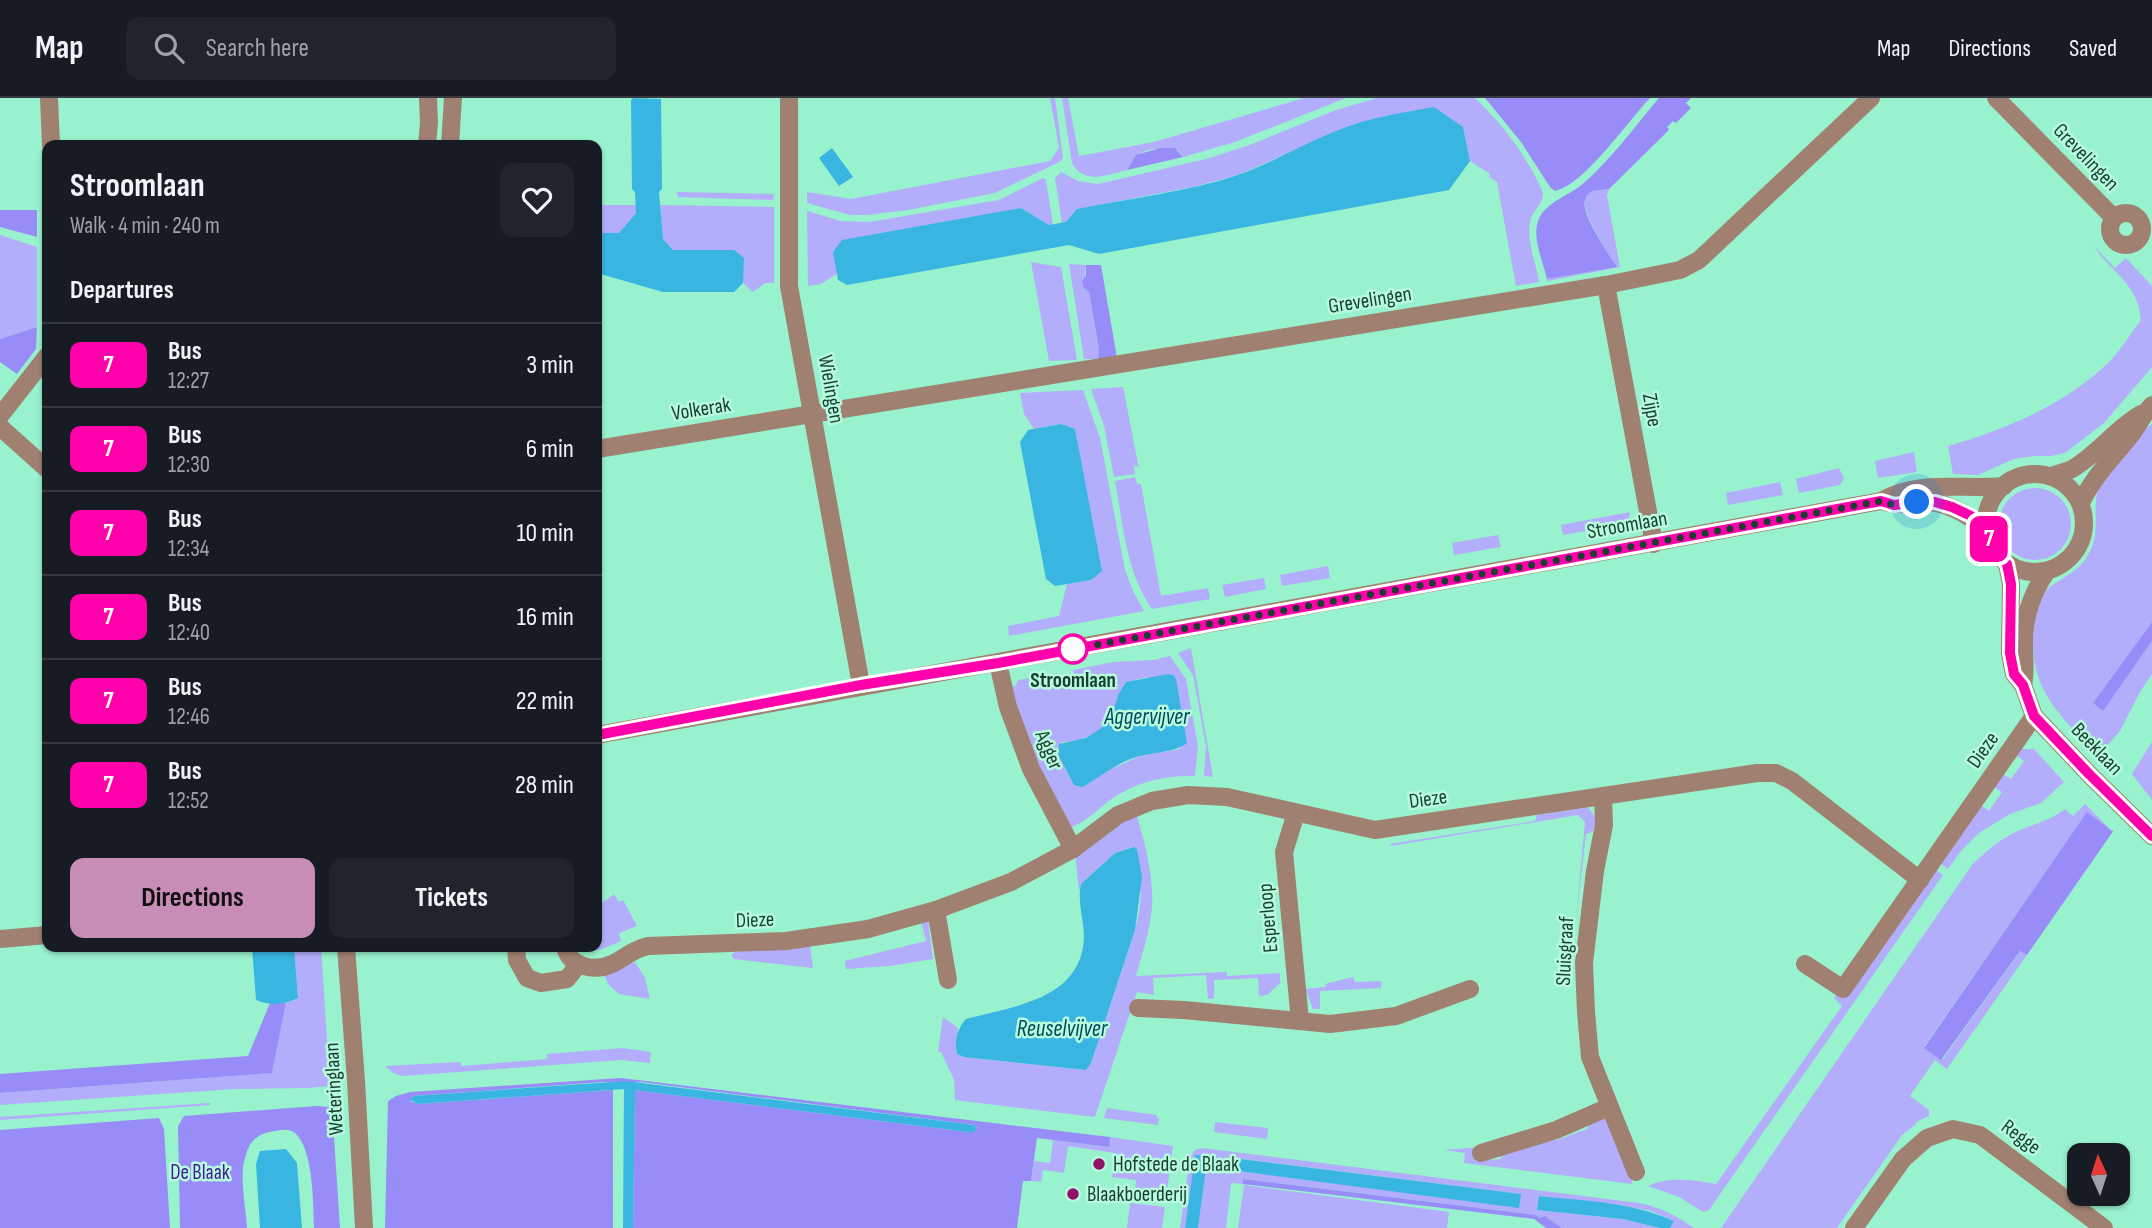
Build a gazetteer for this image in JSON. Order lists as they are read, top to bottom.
{
  "streets": {
    "street": [
      "Grevelingen",
      "Wielingen",
      "Volkerak",
      "Zijpe",
      "Stroomlaan",
      "Beeklaan",
      "Agger",
      "Dieze",
      "Esperloop",
      "Sluisgraaf",
      "Weteringlaan",
      "Regge"
    ]
  },
  "crossings": [
    ["Grevelingen", "Wielingen"],
    ["Grevelingen", "Volkerak"],
    ["Grevelingen", "Zijpe"],
    ["Wielingen", "Volkerak"],
    ["Wielingen", "Stroomlaan"],
    ["Zijpe", "Stroomlaan"],
    ["Stroomlaan", "Beeklaan"],
    ["Stroomlaan", "Agger"],
    ["Beeklaan", "Dieze"],
    ["Agger", "Dieze"],
    ["Dieze", "Esperloop"],
    ["Dieze", "Sluisgraaf"]
  ],
  "water": ["Aggervijver", "Reuselvijver"],
  "parks": ["De Blaak"],
  "places": ["Stroomlaan", "Hofstede de Blaak", "Blaakboerderij"],
  "lines": ["bus line 7"],
  "north": "top",
  "page": {
    "header": "Map",
    "search": "Search here",
    "nav": ["Map", "Directions", "Saved"],
    "on_map": "7",
    "heading": [
      ["Stroomlaan", "Walk · 4 min · 240 m"],
      "Departures"
    ],
    "list": [
      {
        "mark": "7",
        "name": "Bus",
        "note": "12:27",
        "value": "3 min"
      },
      {
        "mark": "7",
        "name": "Bus",
        "note": "12:30",
        "value": "6 min"
      },
      {
        "mark": "7",
        "name": "Bus",
        "note": "12:34",
        "value": "10 min"
      },
      {
        "mark": "7",
        "name": "Bus",
        "note": "12:40",
        "value": "16 min"
      },
      {
        "mark": "7",
        "name": "Bus",
        "note": "12:46",
        "value": "22 min"
      },
      {
        "mark": "7",
        "name": "Bus",
        "note": "12:52",
        "value": "28 min"
      }
    ],
    "buttons": ["Directions", "Tickets"]
  }
}
